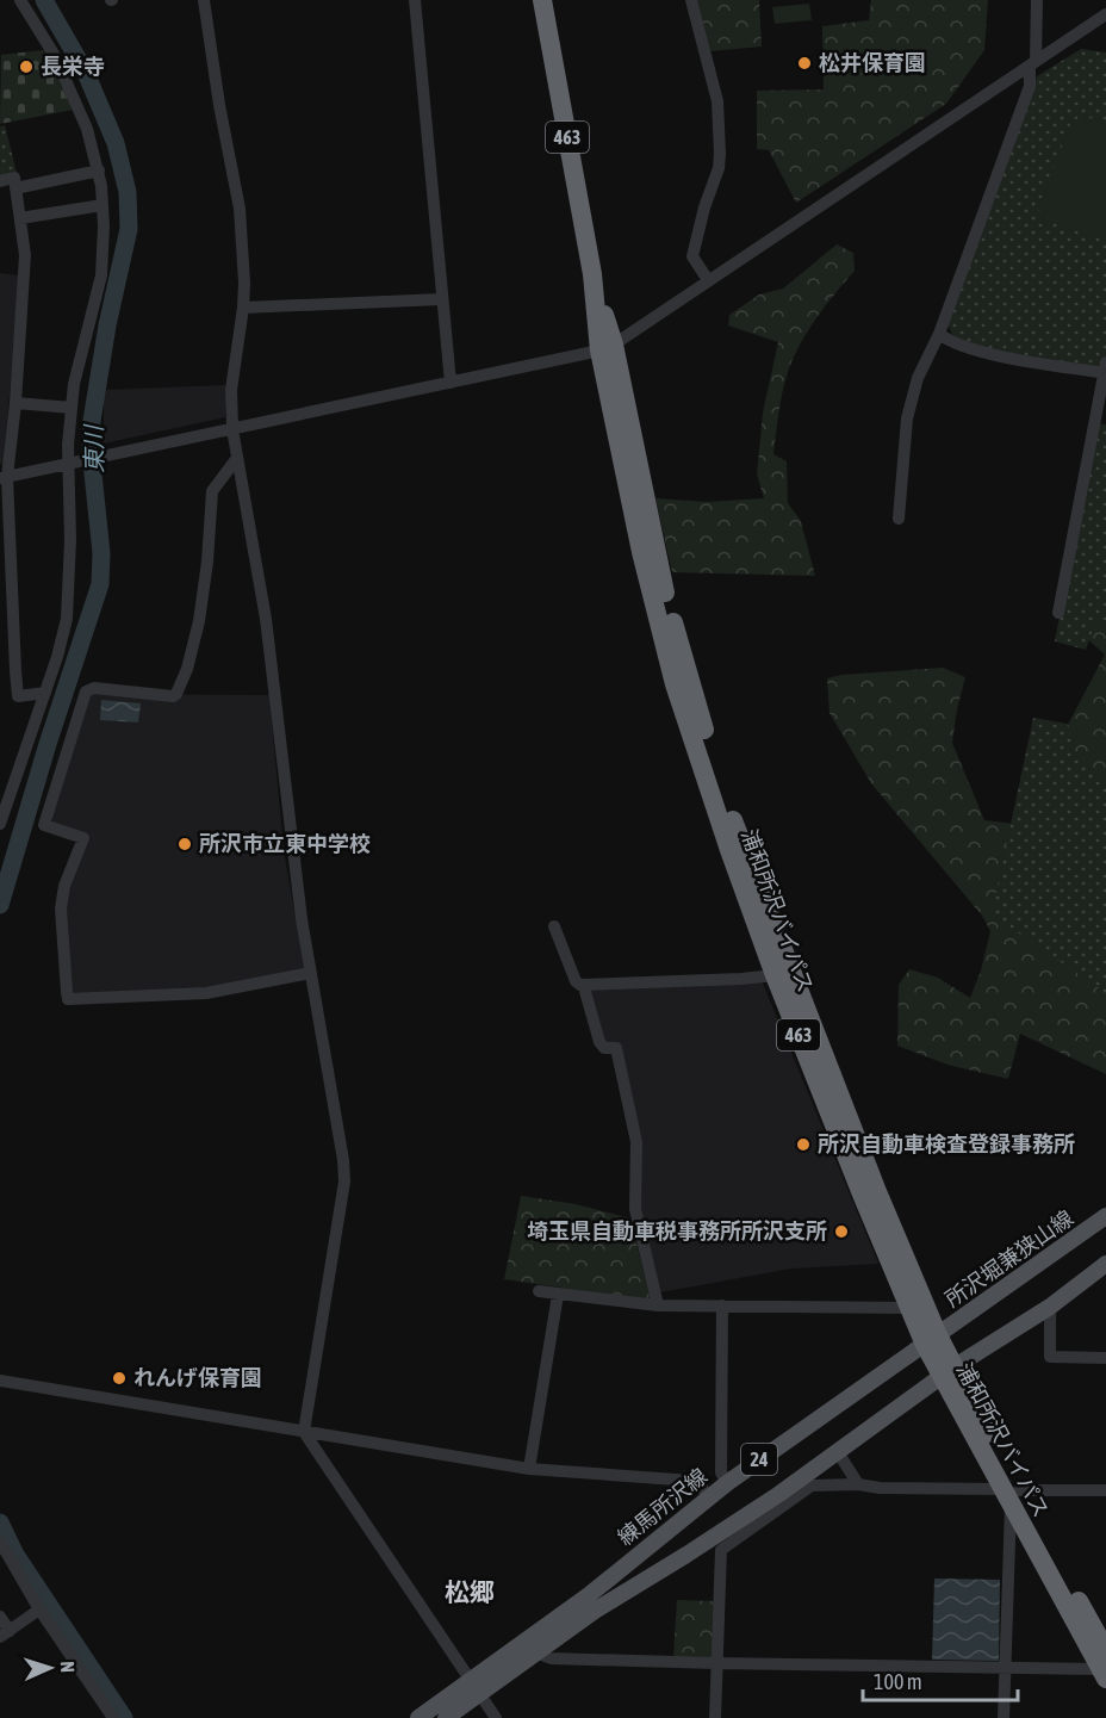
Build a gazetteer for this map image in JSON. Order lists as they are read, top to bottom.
{
  "streets": {
    "highway": ["463", "浦和所沢バイパス"],
    "main road": ["所沢堀兼狭山線", "24", "練馬所沢線"]
  },
  "crossings": [
    ["浦和所沢バイパス", "所沢堀兼狭山線"],
    ["浦和所沢バイパス", "練馬所沢線"],
    ["所沢堀兼狭山線", "練馬所沢線"]
  ],
  "districts": ["松郷"],
  "water": ["東川"],
  "places": [
    "松井保育園",
    "長栄寺",
    "所沢市立東中学校",
    "所沢自動車検査登録事務所",
    "埼玉県自動車税事務所所沢支所",
    "れんげ保育園"
  ],
  "scale_bar": "100 m",
  "north": "right"
}
